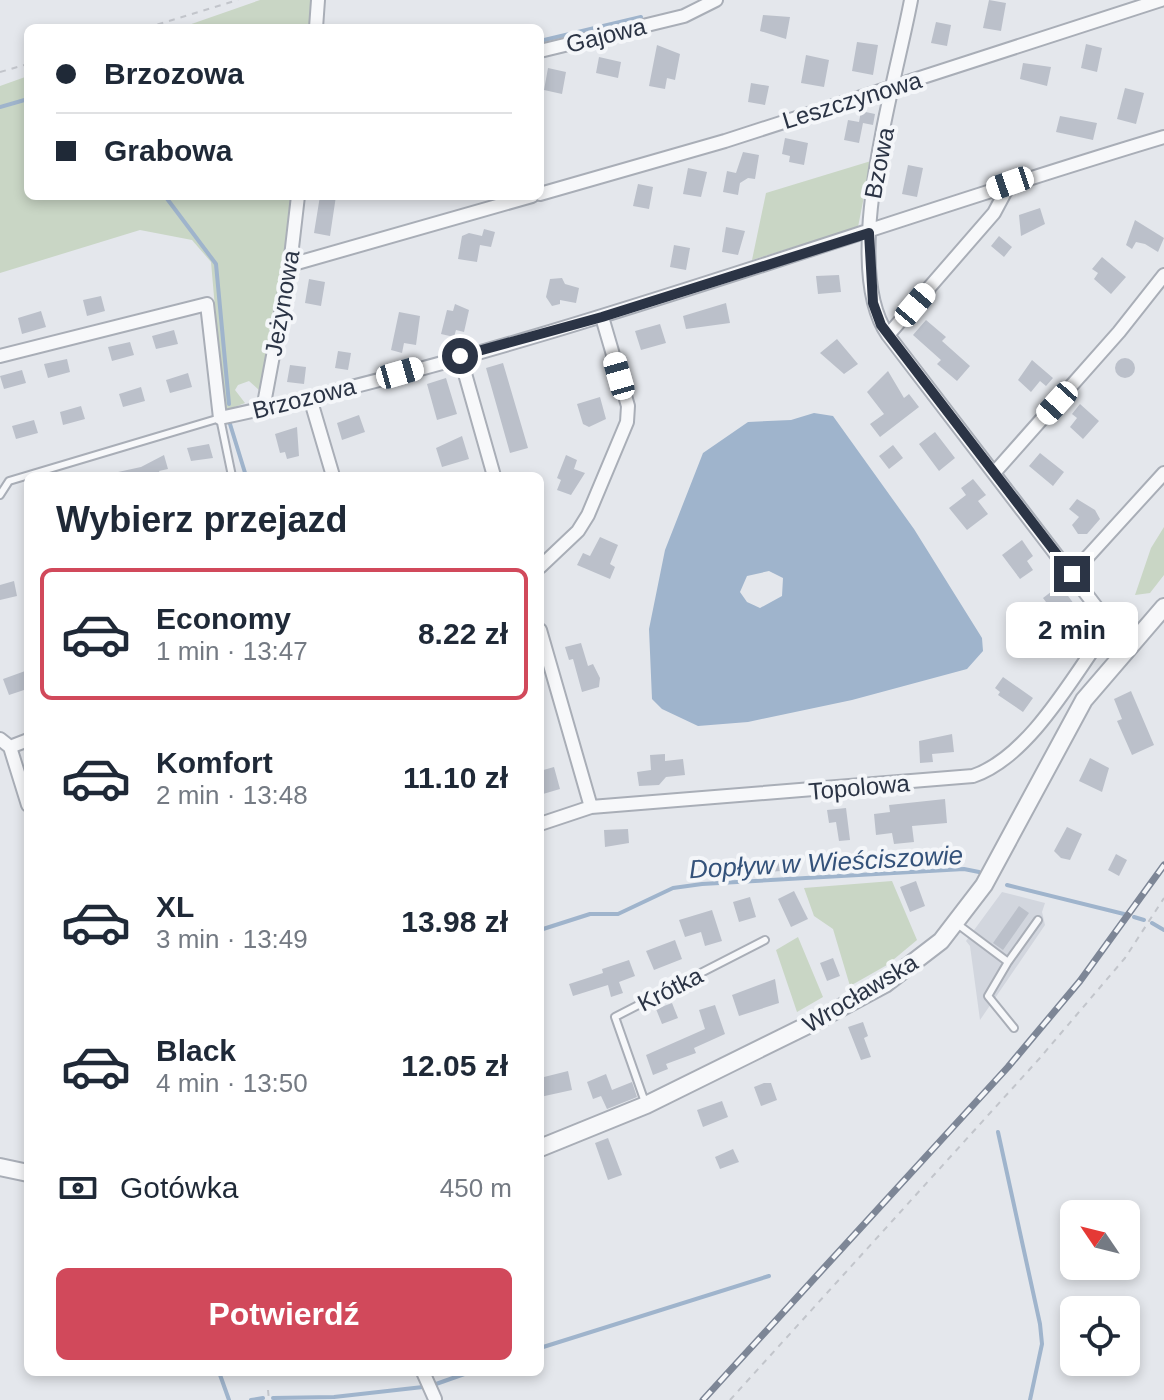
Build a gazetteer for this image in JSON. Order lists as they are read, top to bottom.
{
  "streets": {
    "street": [
      "Gajowa",
      "Leszczynowa",
      "Bzowa",
      "Jeżynowa",
      "Brzozowa",
      "Topolowa",
      "Wrocławska"
    ],
    "lane": ["Krótka"]
  },
  "crossings": [
    ["Leszczynowa", "Bzowa"],
    ["Bzowa", "Brzozowa"],
    ["Bzowa", "Topolowa"],
    ["Bzowa", "Wrocławska"],
    ["Jeżynowa", "Brzozowa"],
    ["Krótka", "Wrocławska"]
  ],
  "water": ["Dopływ w Wieściszowie"],
  "north": "top left",
  "page": {
    "banner": ["Brzozowa", "Grabowa"],
    "heading": "Wybierz przejazd",
    "list": [
      {
        "name": "Economy",
        "note": "1 min · 13:47",
        "value": "8.22 zł"
      },
      {
        "name": "Komfort",
        "note": "2 min · 13:48",
        "value": "11.10 zł"
      },
      {
        "name": "XL",
        "note": "3 min · 13:49",
        "value": "13.98 zł"
      },
      {
        "name": "Black",
        "note": "4 min · 13:50",
        "value": "12.05 zł"
      }
    ],
    "bubble": "2 min",
    "pay": ["Gotówka", "450 m"],
    "buttons": "Potwierdź"
  }
}
